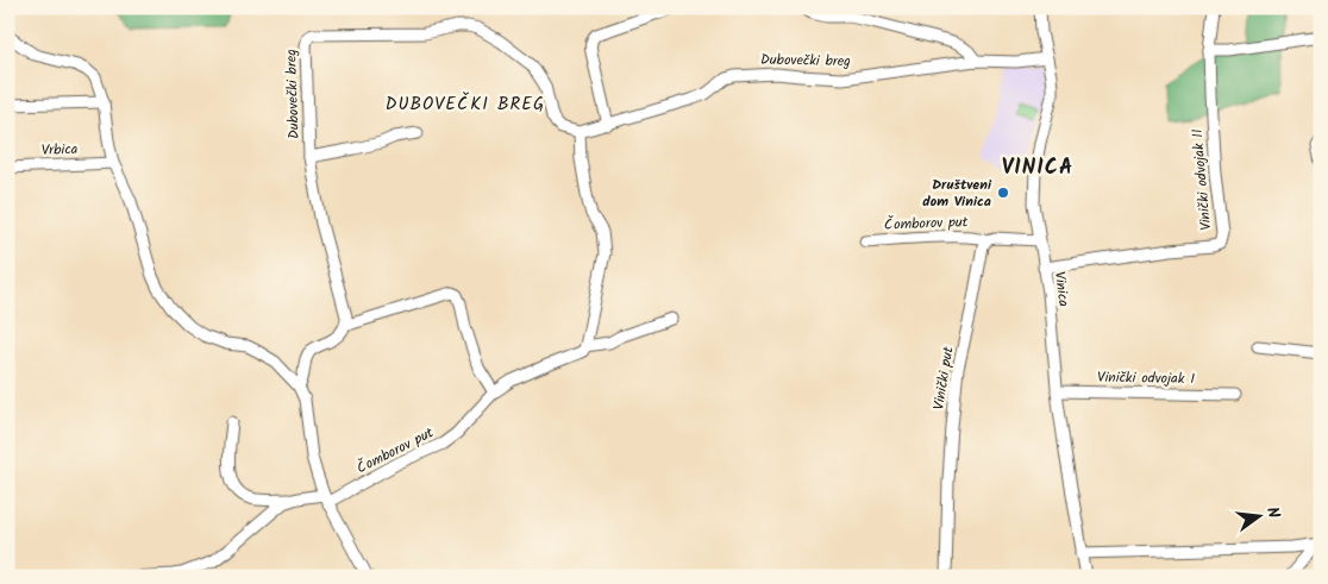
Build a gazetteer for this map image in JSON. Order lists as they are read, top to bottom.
{
  "streets": {
    "street": [
      "Dubovečki breg",
      "Vrbica",
      "Vinički odvojak II",
      "Čomborov put",
      "Vinica",
      "Vinički put",
      "Vinički odvojak I"
    ]
  },
  "crossings": [
    ["Dubovečki breg", "Vinica"],
    ["Vinički odvojak II", "Vinica"],
    ["Čomborov put", "Vinički put"],
    ["Vinica", "Vinički odvojak I"]
  ],
  "districts": ["DUBOVEČKI BREG", "VINICA"],
  "places": ["Društveni dom Vinica"],
  "north": "right"
}
